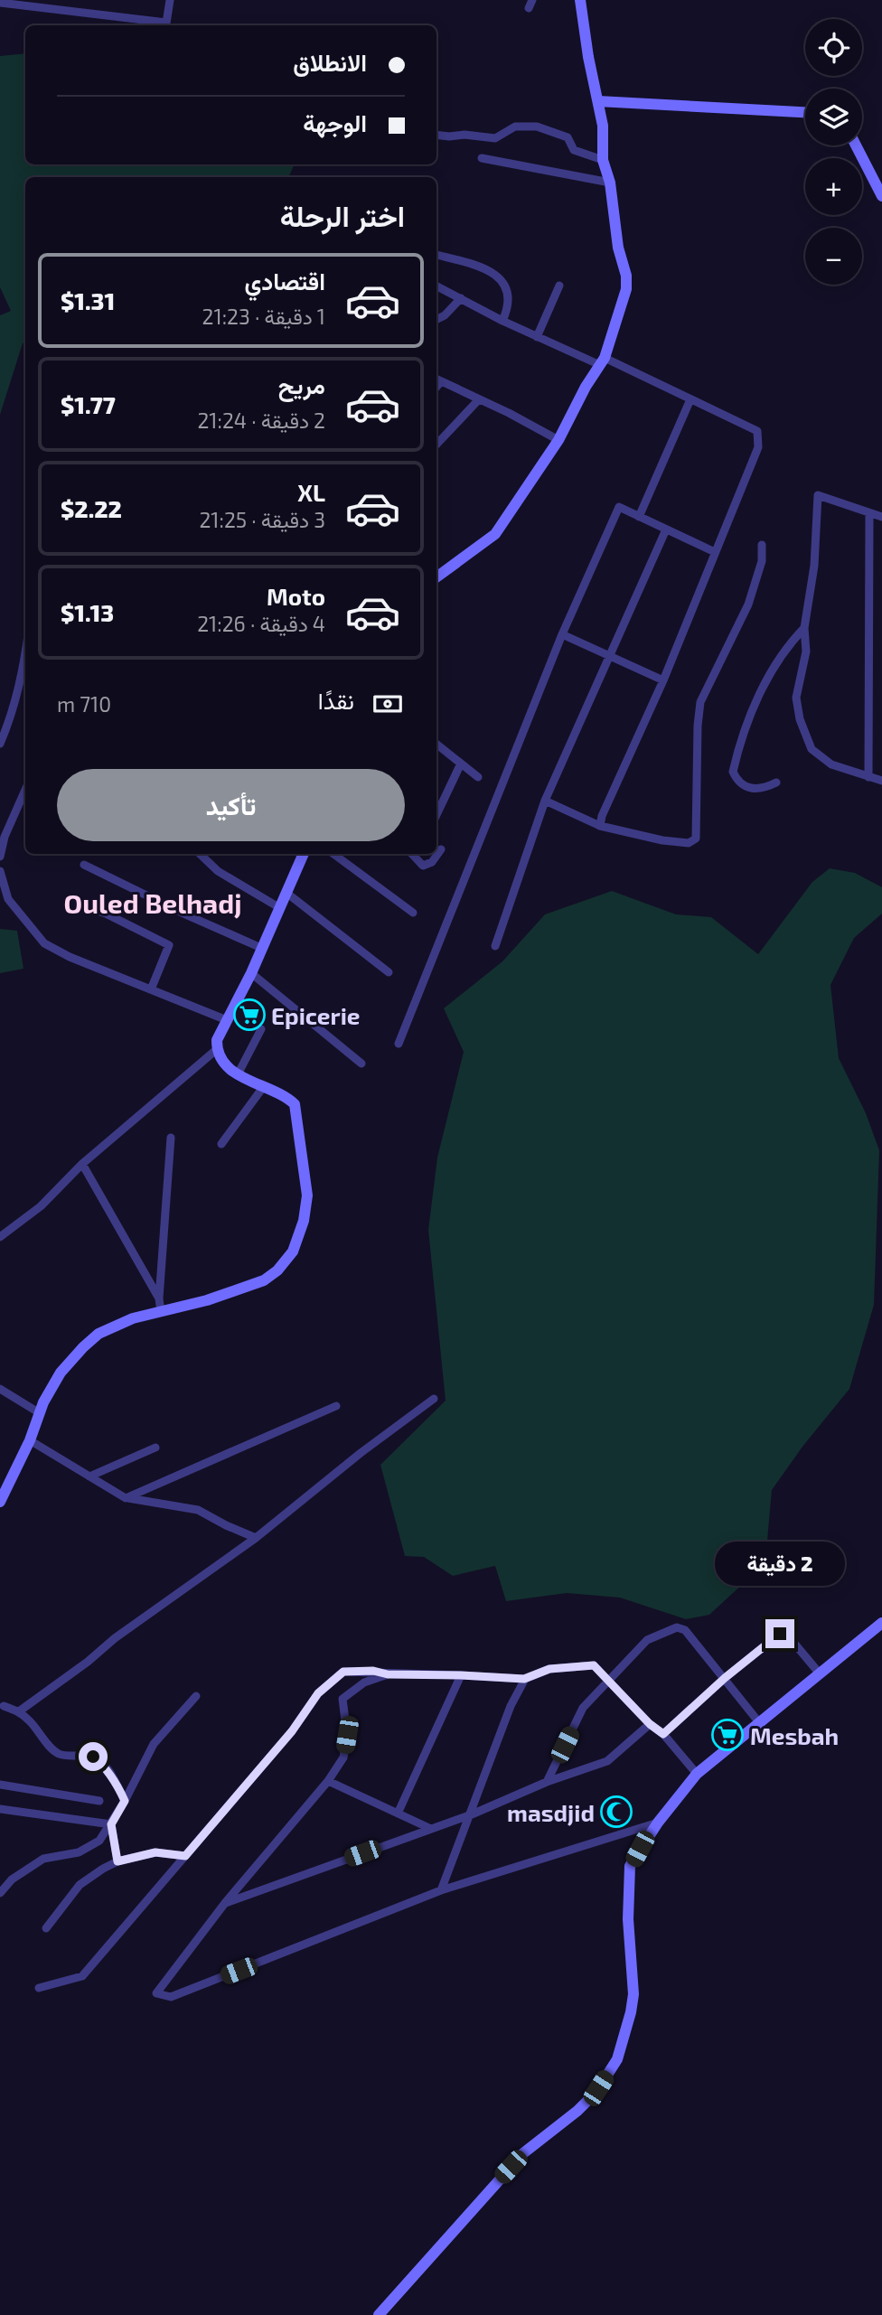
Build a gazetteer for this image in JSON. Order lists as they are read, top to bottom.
{
  "districts": ["Ouled Belhadj"],
  "places": {
    "supermarket": ["Epicerie", "Mesbah"],
    "mosque": ["masdjid"]
  },
  "page": {
    "map_buttons": ["+", "−"],
    "banner": ["الانطلاق", "الوجهة"],
    "heading": "اختر الرحلة",
    "list": [
      {
        "name": "اقتصادي",
        "note": "1 دقيقة · 21:23",
        "value": "$1.31"
      },
      {
        "name": "مريح",
        "note": "2 دقيقة · 21:24",
        "value": "$1.77"
      },
      {
        "name": "XL",
        "note": "3 دقيقة · 21:25",
        "value": "$2.22"
      },
      {
        "name": "Moto",
        "note": "4 دقيقة · 21:26",
        "value": "$1.13"
      }
    ],
    "pay": ["نقدًا", "710 m"],
    "buttons": "تأكيد",
    "bubble": "2 دقيقة"
  }
}
